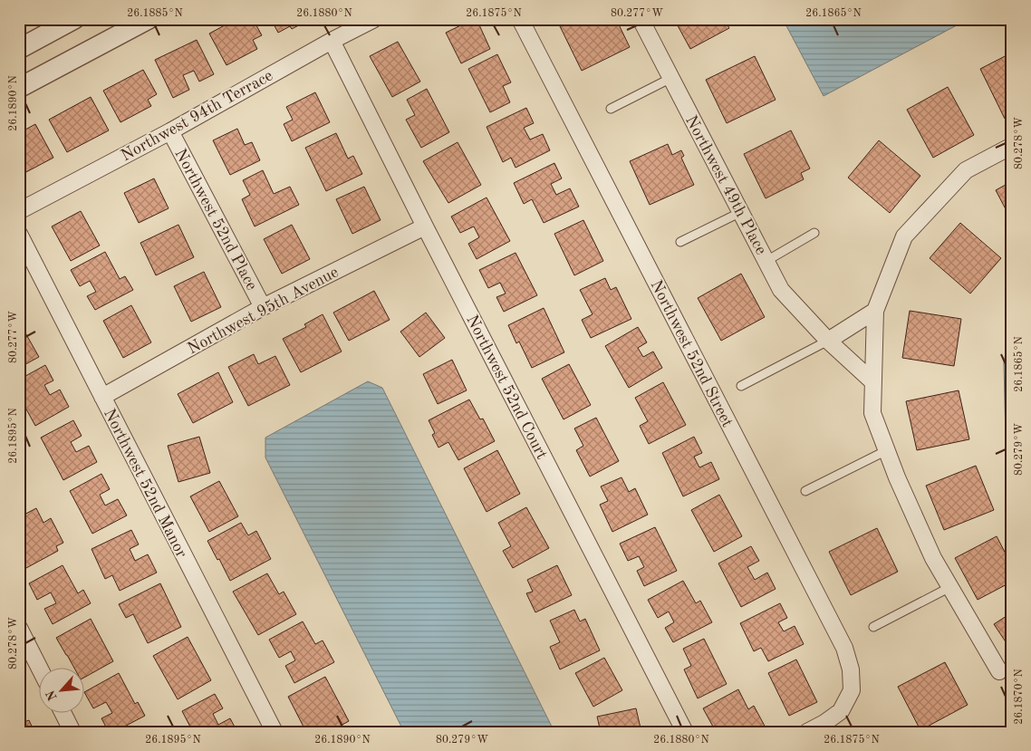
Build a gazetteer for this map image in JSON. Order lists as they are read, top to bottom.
{
  "streets": {
    "street": [
      "Northwest 94th Terrace",
      "Northwest 49th Place",
      "Northwest 52nd Place",
      "Northwest 95th Avenue",
      "Northwest 52nd Street",
      "Northwest 52nd Court",
      "Northwest 52nd Manor"
    ]
  },
  "crossings": [
    ["Northwest 94th Terrace", "Northwest 52nd Place"],
    ["Northwest 94th Terrace", "Northwest 52nd Court"],
    ["Northwest 52nd Place", "Northwest 95th Avenue"],
    ["Northwest 95th Avenue", "Northwest 52nd Court"],
    ["Northwest 95th Avenue", "Northwest 52nd Manor"]
  ],
  "north": "bottom left",
  "coordinates": [
    "26.1885°N",
    "26.1880°N",
    "26.1875°N",
    "80.277°W",
    "26.1865°N",
    "26.1890°N",
    "80.278°W",
    "26.1895°N",
    "80.279°W",
    "26.1870°N"
  ]
}
